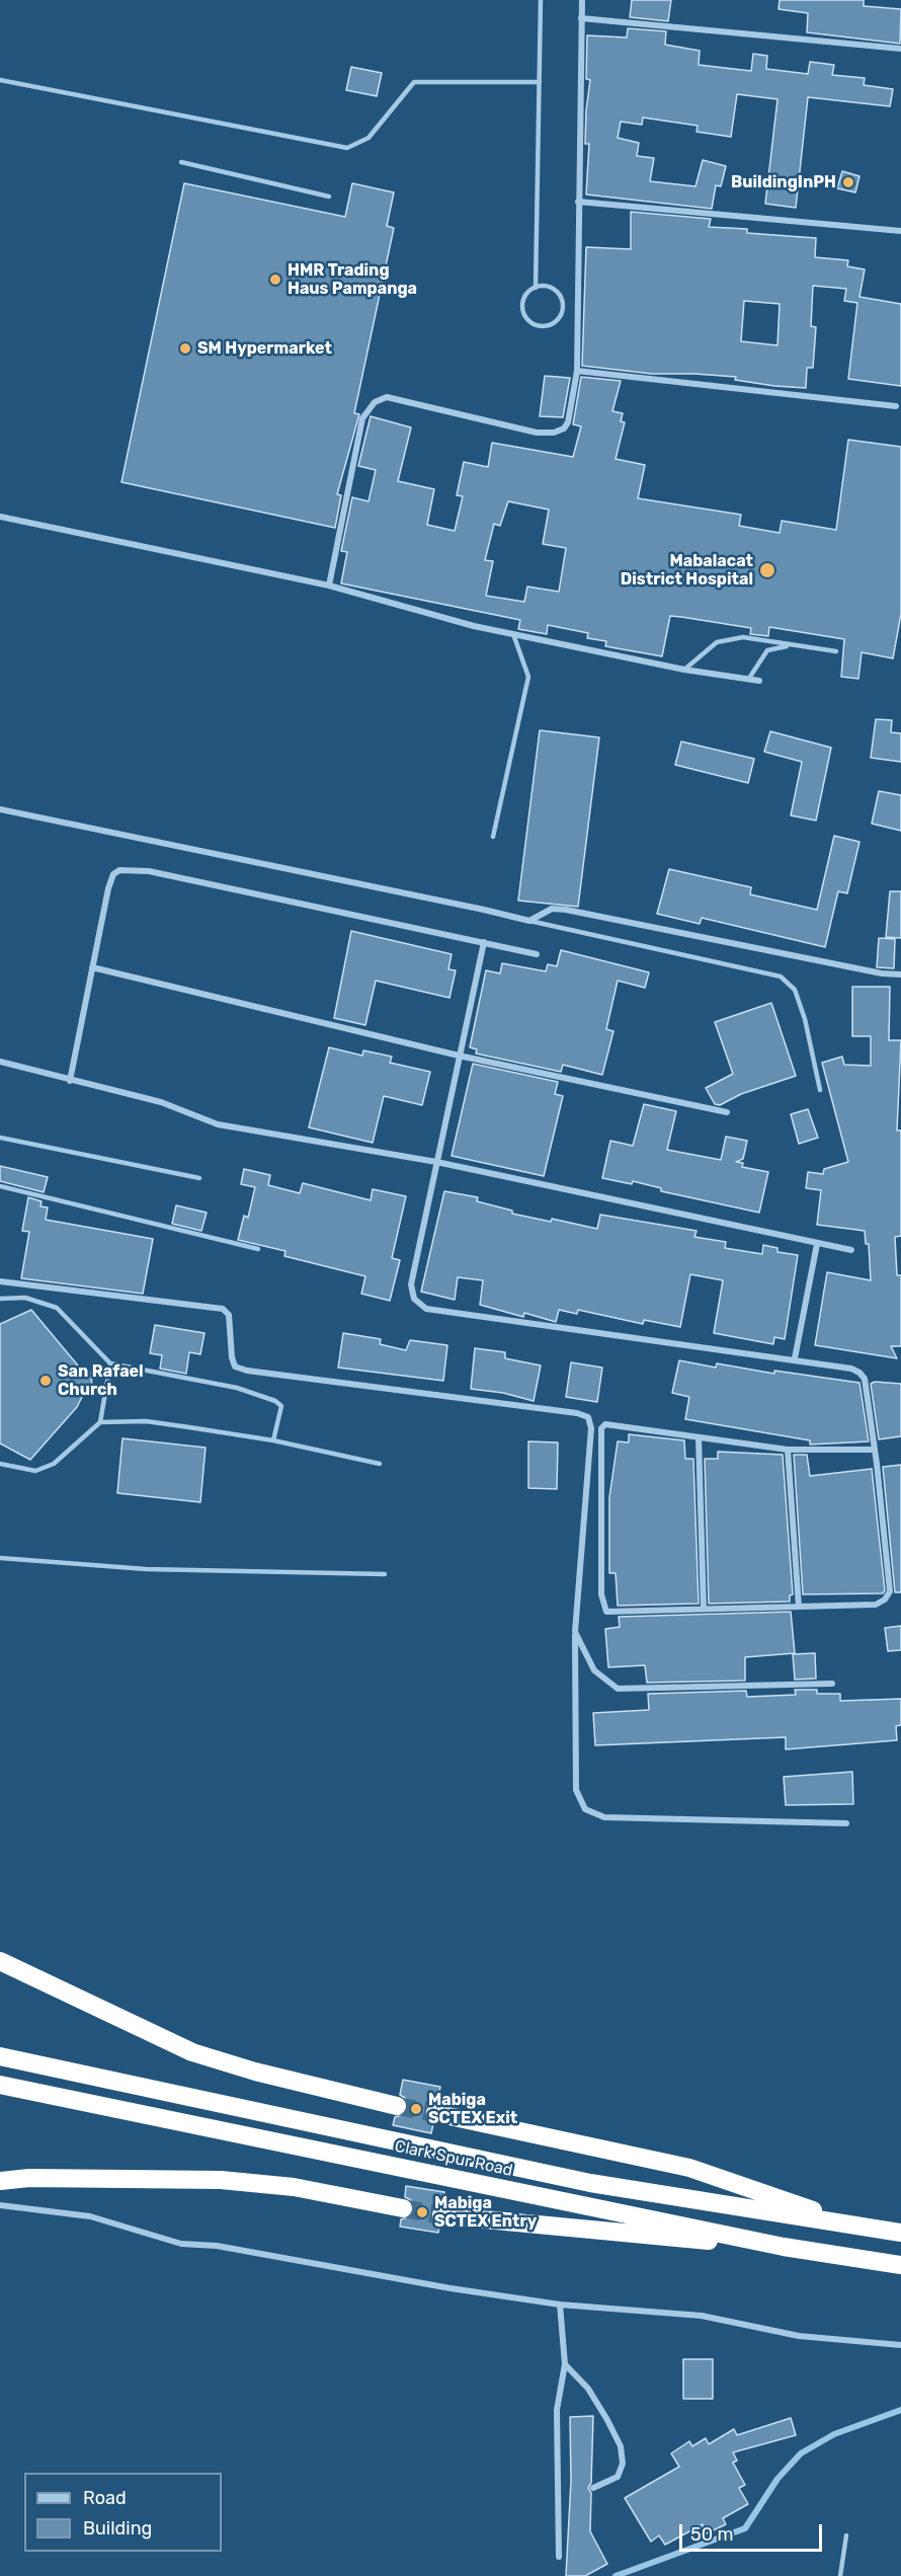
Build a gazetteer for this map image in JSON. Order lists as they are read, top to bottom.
{
  "streets": {
    "highway": ["Clark Spur Road"]
  },
  "places": [
    "BuildingInPH",
    "HMR Trading Haus Pampanga",
    "SM Hypermarket",
    "Mabalacat District Hospital",
    "San Rafael Church",
    "Mabiga SCTEX Exit",
    "Mabiga SCTEX Entry"
  ],
  "legend": ["Road", "Building"],
  "scale_bar": "50 m"
}
